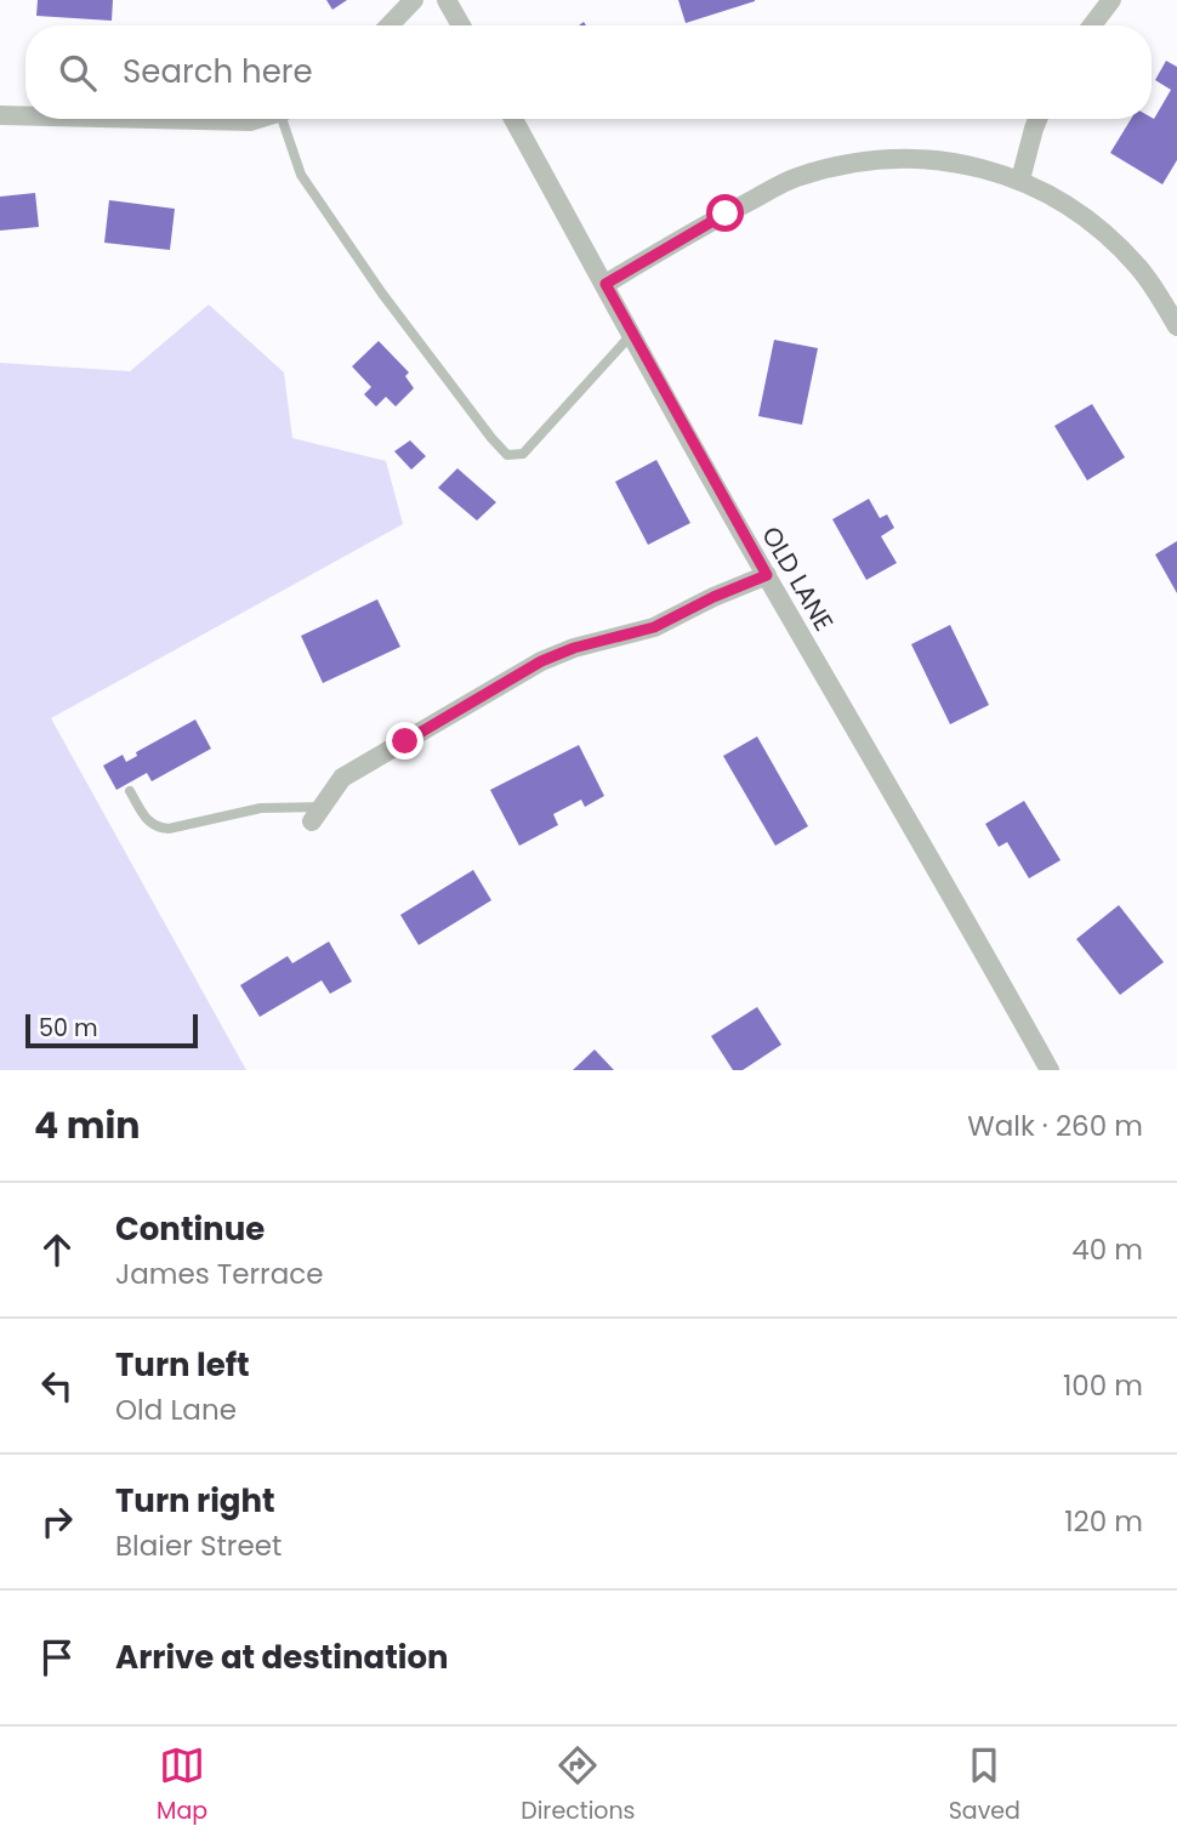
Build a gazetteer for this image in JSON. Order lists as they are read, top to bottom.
{
  "streets": {
    "street": ["OLD LANE"]
  },
  "scale_bar": "50 m",
  "page": {
    "search": "Search here",
    "scale": "50 m",
    "heading": ["4 min", "Walk · 260 m"],
    "list": [
      ["Continue", "James Terrace", "40 m"],
      ["Turn left", "Old Lane", "100 m"],
      ["Turn right", "Blaier Street", "120 m"],
      "Arrive at destination"
    ],
    "nav": ["Map", "Directions", "Saved"]
  }
}
